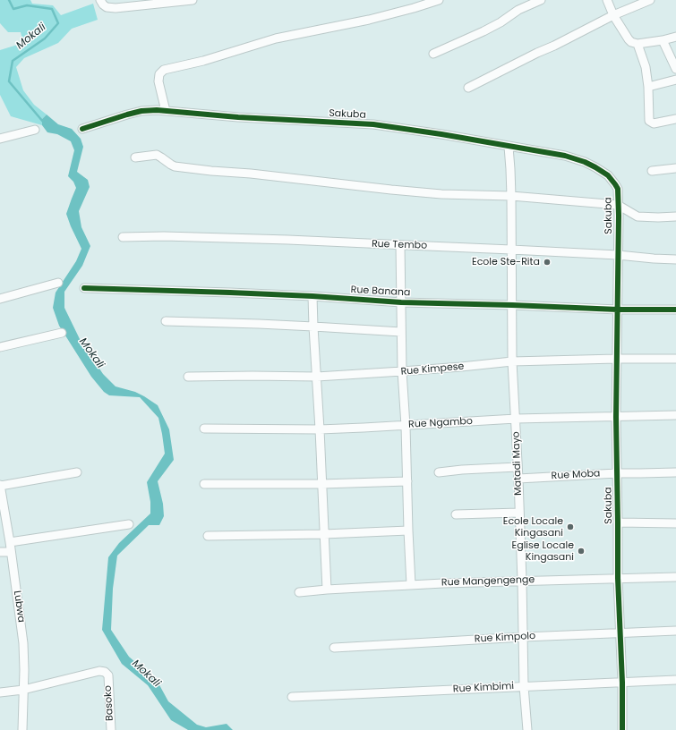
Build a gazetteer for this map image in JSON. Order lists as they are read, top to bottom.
{
  "streets": {
    "street": [
      "Sakuba",
      "Rue Tembo",
      "Rue Banana",
      "Rue Kimpese",
      "Rue Ngambo",
      "Matadi Mayo",
      "Rue Moba",
      "Rue Mangengenge",
      "Lubwa",
      "Rue Kimpolo",
      "Rue Kimbimi",
      "Basoko"
    ]
  },
  "crossings": [
    ["Sakuba", "Rue Tembo"],
    ["Sakuba", "Rue Banana"],
    ["Sakuba", "Rue Kimpese"],
    ["Sakuba", "Rue Ngambo"],
    ["Sakuba", "Matadi Mayo"],
    ["Sakuba", "Rue Moba"],
    ["Sakuba", "Rue Mangengenge"],
    ["Sakuba", "Rue Kimpolo"],
    ["Sakuba", "Rue Kimbimi"],
    ["Rue Tembo", "Matadi Mayo"],
    ["Rue Banana", "Matadi Mayo"],
    ["Rue Kimpese", "Matadi Mayo"],
    ["Rue Ngambo", "Matadi Mayo"],
    ["Matadi Mayo", "Rue Moba"],
    ["Matadi Mayo", "Rue Mangengenge"],
    ["Matadi Mayo", "Rue Kimpolo"],
    ["Matadi Mayo", "Rue Kimbimi"],
    ["Lubwa", "Basoko"]
  ],
  "water": ["Mokali"],
  "places": ["Ecole Ste-Rita", "Ecole Locale Kingasani", "Eglise Locale Kingasani"]
}
